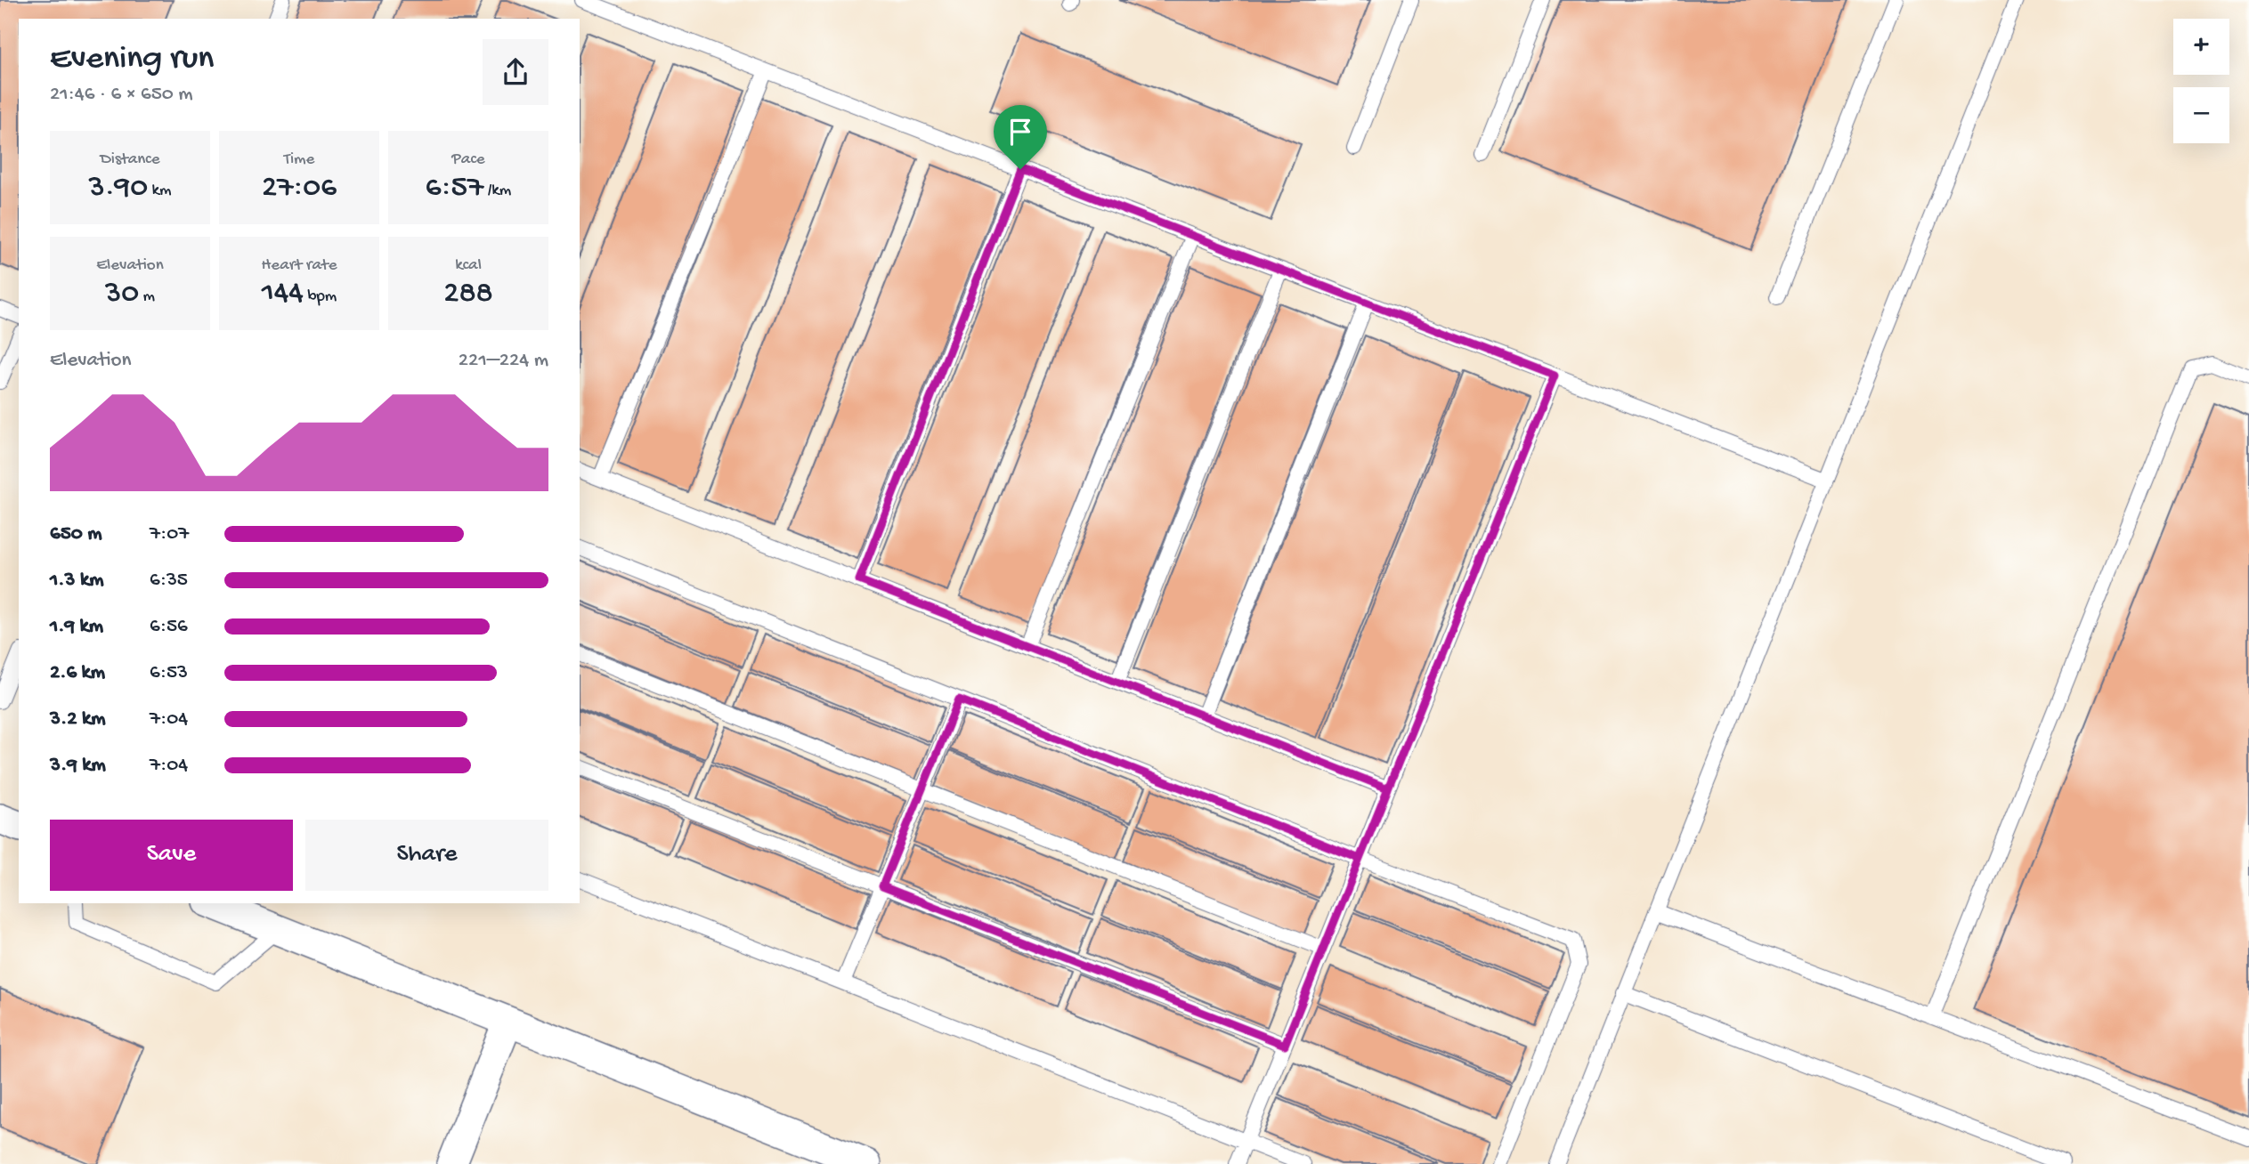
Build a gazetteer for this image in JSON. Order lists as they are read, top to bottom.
{
  "page": {
    "map_buttons": ["+", "−"],
    "heading": ["Evening run", "21:46 · 6 × 650 m"],
    "stats": [
      ["Distance", "3.90 km"],
      ["Time", "27:06"],
      ["Pace", "6:57 /km"],
      ["Elevation", "30 m"],
      ["Heart rate", "144 bpm"],
      ["kcal", "288"]
    ],
    "chart": ["Elevation", "221–224 m"],
    "list": [
      {
        "name": "650 m",
        "note": "7:07"
      },
      {
        "name": "1.3 km",
        "note": "6:35"
      },
      {
        "name": "1.9 km",
        "note": "6:56"
      },
      {
        "name": "2.6 km",
        "note": "6:53"
      },
      {
        "name": "3.2 km",
        "note": "7:04"
      },
      {
        "name": "3.9 km",
        "note": "7:04"
      }
    ],
    "buttons": ["Save", "Share"]
  }
}
